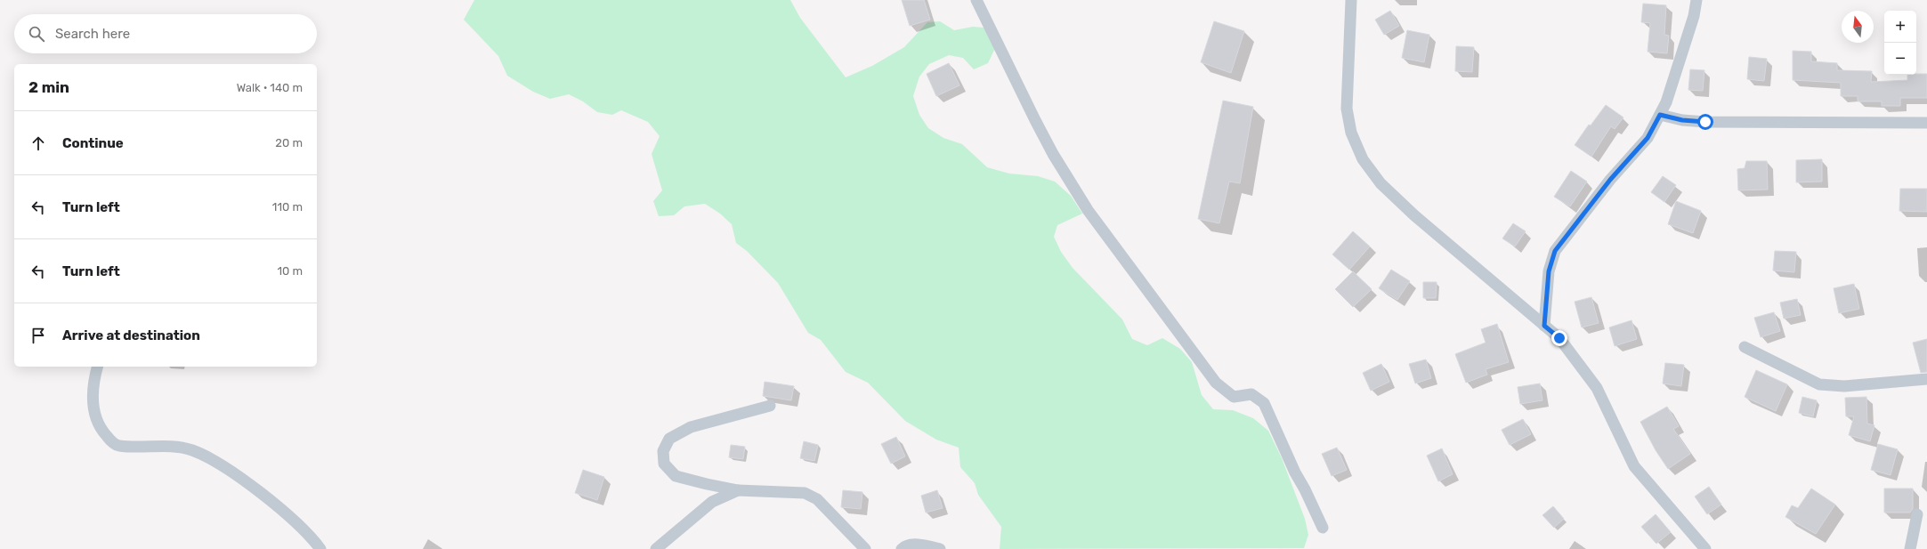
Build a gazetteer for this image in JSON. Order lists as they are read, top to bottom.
{
  "north": "top",
  "page": {
    "map_buttons": ["+", "−"],
    "search": "Search here",
    "heading": ["2 min", "Walk · 140 m"],
    "list": [
      ["Continue", "20 m"],
      ["Turn left", "110 m"],
      ["Turn left", "10 m"],
      "Arrive at destination"
    ]
  }
}
